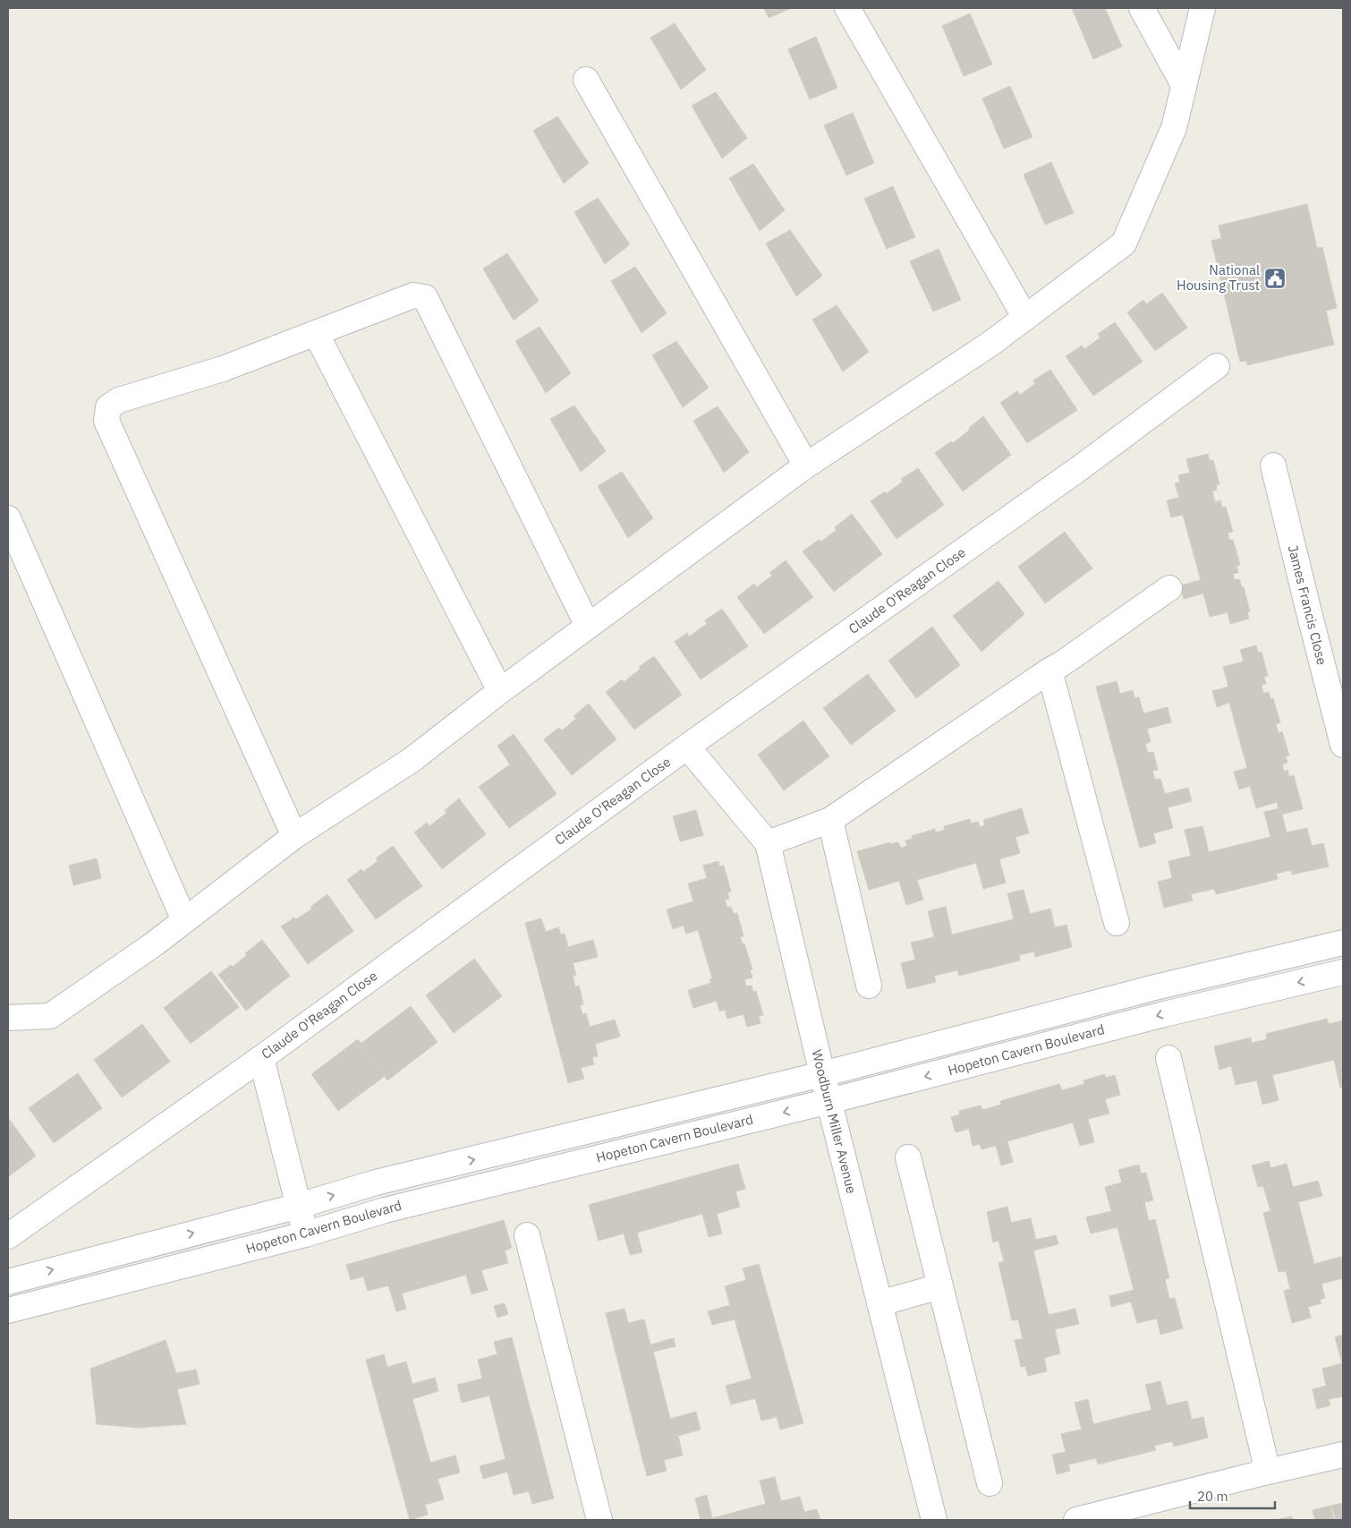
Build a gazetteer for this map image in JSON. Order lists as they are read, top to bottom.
{
  "streets": {
    "street": [
      "Claude O'Reagan Close",
      "James Francis Close",
      "Hopeton Cavern Boulevard",
      "Woodburn Miller Avenue"
    ]
  },
  "crossings": [
    ["Claude O'Reagan Close", "Woodburn Miller Avenue"],
    ["Hopeton Cavern Boulevard", "Woodburn Miller Avenue"]
  ],
  "places": {
    "public building": ["National Housing Trust"]
  },
  "scale_bar": "20 m"
}
